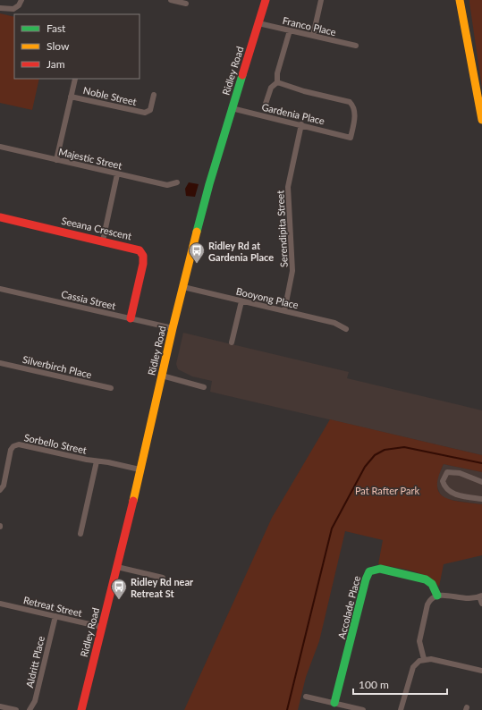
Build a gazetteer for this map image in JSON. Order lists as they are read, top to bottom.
{
  "streets": {
    "street": [
      "Franco Place",
      "Ridley Road",
      "Noble Street",
      "Gardenia Place",
      "Majestic Street",
      "Seeana Crescent",
      "Serendipita Street",
      "Booyong Place",
      "Cassia Street",
      "Silverbirch Place",
      "Sorbello Street",
      "Retreat Street",
      "Accolade Place",
      "Aldritt Place"
    ]
  },
  "crossings": [
    ["Franco Place", "Ridley Road"],
    ["Ridley Road", "Gardenia Place"],
    ["Ridley Road", "Booyong Place"],
    ["Ridley Road", "Cassia Street"],
    ["Ridley Road", "Sorbello Street"],
    ["Ridley Road", "Retreat Street"],
    ["Gardenia Place", "Serendipita Street"],
    ["Seeana Crescent", "Cassia Street"],
    ["Serendipita Street", "Booyong Place"],
    ["Retreat Street", "Aldritt Place"]
  ],
  "parks": ["Pat Rafter Park"],
  "places": {
    "bus stop": ["Ridley Rd at Gardenia Place", "Ridley Rd near Retreat St"]
  },
  "legend": ["Fast", "Slow", "Jam"],
  "scale_bar": "100 m"
}
